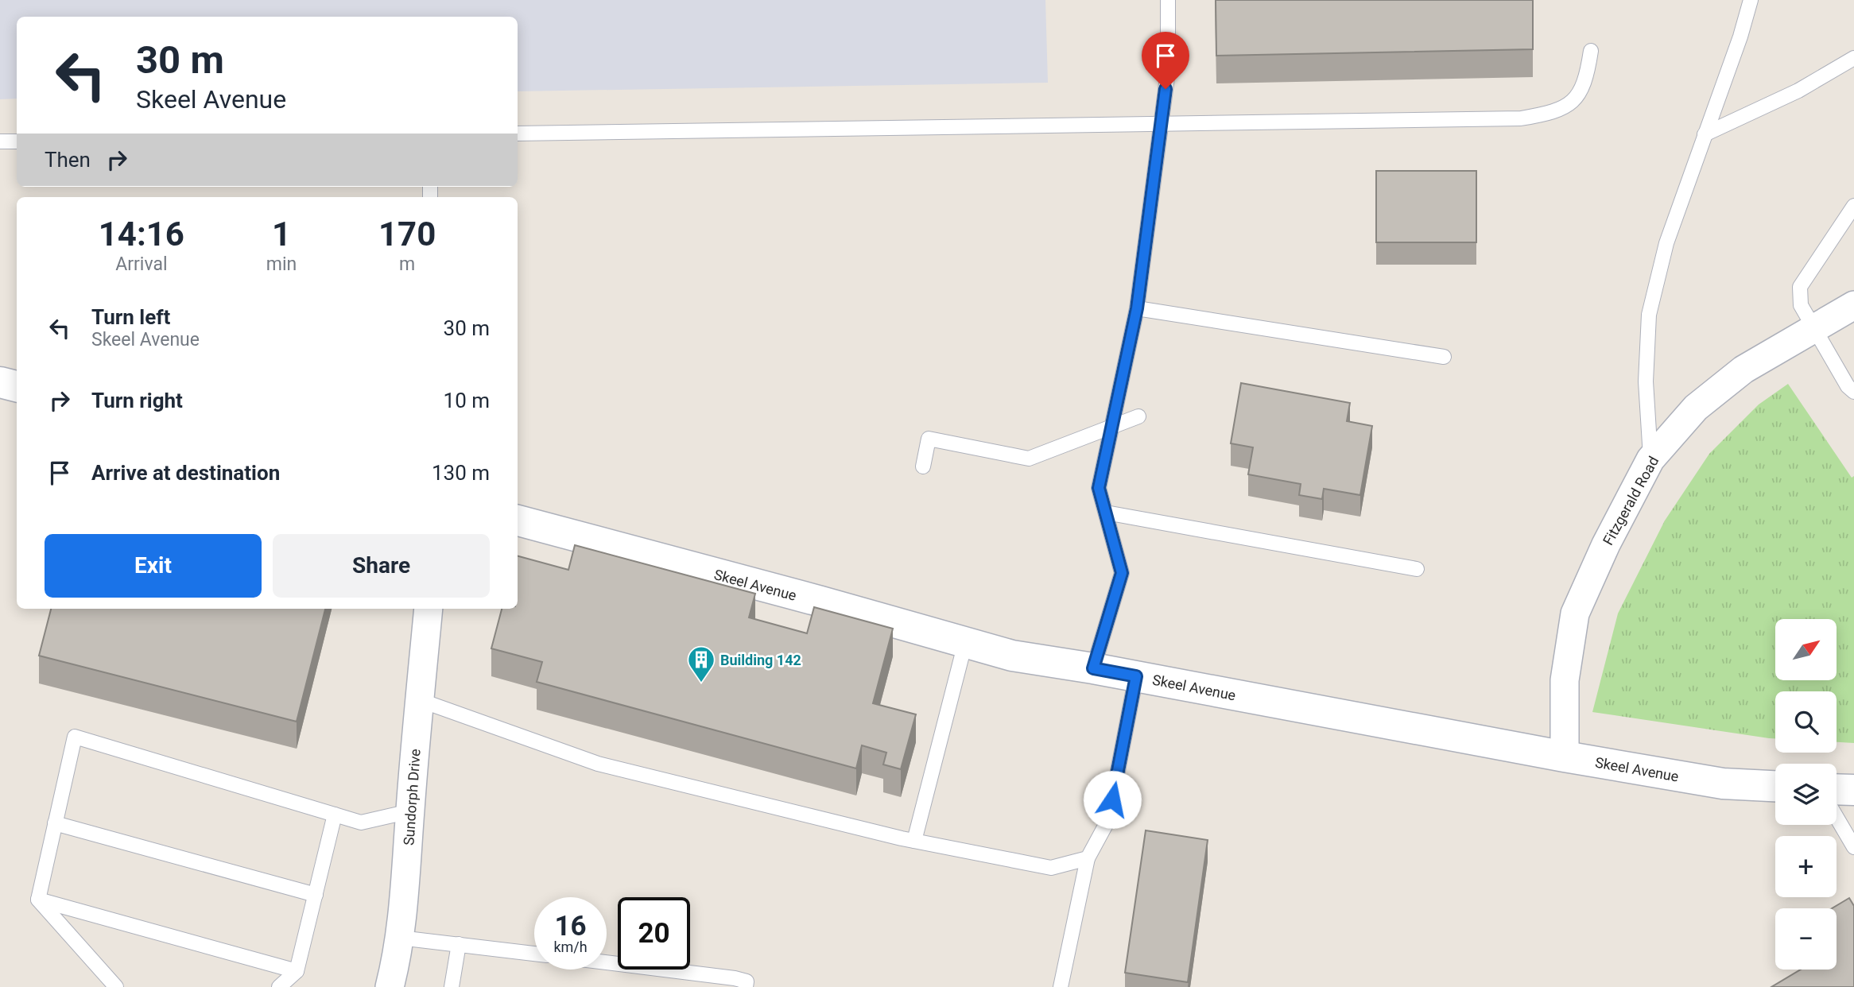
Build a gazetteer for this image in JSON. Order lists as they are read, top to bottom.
{
  "streets": {
    "street": ["Fitzgerald Road", "Skeel Avenue", "Sundorph Drive"]
  },
  "crossings": [
    ["Fitzgerald Road", "Skeel Avenue"]
  ],
  "places": {
    "building": ["Building 142"]
  },
  "north": "top right",
  "page": {
    "turn": ["30 m", "Skeel Avenue"],
    "then": "Then",
    "eta": [
      "14:16",
      "Arrival",
      "1",
      "min",
      "170",
      "m"
    ],
    "list": [
      {
        "name": "Turn left",
        "note": "Skeel Avenue",
        "value": "30 m"
      },
      {
        "name": "Turn right",
        "value": "10 m"
      },
      {
        "name": "Arrive at destination",
        "value": "130 m"
      }
    ],
    "buttons": ["Exit", "Share"],
    "map_buttons": ["+", "−"],
    "speed": "16 km/h",
    "limit": "20"
  }
}
